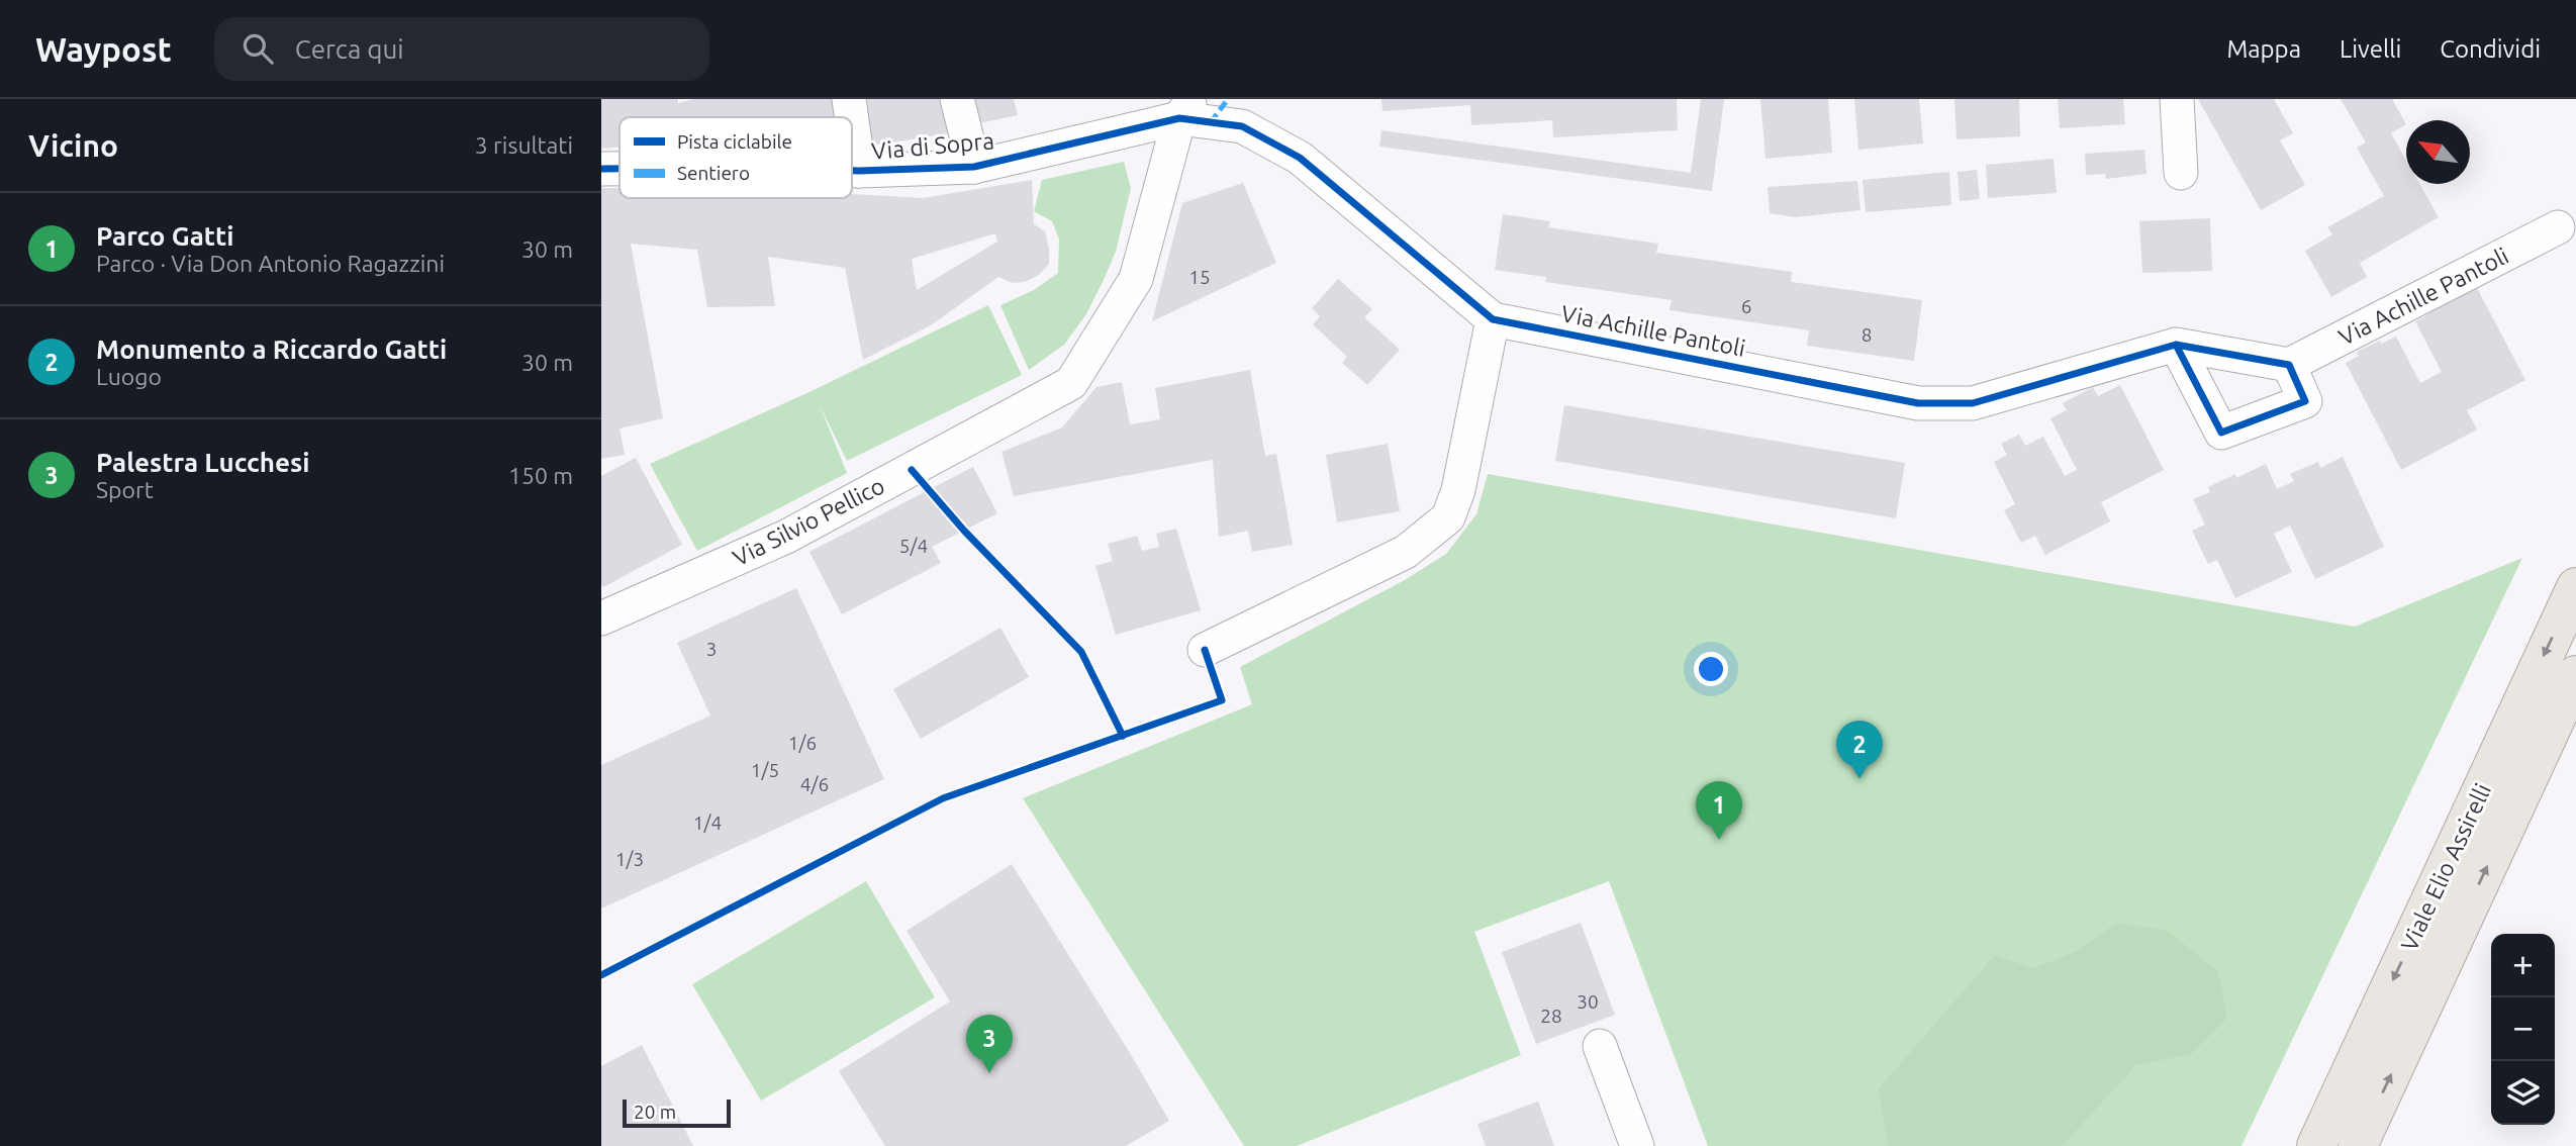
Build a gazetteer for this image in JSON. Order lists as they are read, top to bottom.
{
  "streets": {
    "main road": ["Viale Elio Assirelli"],
    "street": ["Via di Sopra", "Via Achille Pantoli", "Via Silvio Pellico"]
  },
  "crossings": [
    ["Via di Sopra", "Via Achille Pantoli"],
    ["Via di Sopra", "Via Silvio Pellico"],
    ["Via Achille Pantoli", "Via Silvio Pellico"]
  ],
  "house_numbers": [
    "15",
    "6",
    "8",
    "5/4",
    "3",
    "1/6",
    "1/5",
    "4/6",
    "1/4",
    "1/3",
    "30",
    "28"
  ],
  "legend": ["Pista ciclabile", "Sentiero"],
  "scale_bar": "20 m",
  "north": "top left",
  "page": {
    "header": "Waypost",
    "search": "Cerca qui",
    "nav": ["Mappa", "Livelli", "Condividi"],
    "heading": ["Vicino", "3 risultati"],
    "list": [
      {
        "mark": "1",
        "name": "Parco Gatti",
        "note": "Parco · Via Don Antonio Ragazzini",
        "value": "30 m"
      },
      {
        "mark": "2",
        "name": "Monumento a Riccardo Gatti",
        "note": "Luogo",
        "value": "30 m"
      },
      {
        "mark": "3",
        "name": "Palestra Lucchesi",
        "note": "Sport",
        "value": "150 m"
      }
    ],
    "pins": ["2", "1", "3"],
    "map_buttons": ["+", "−"],
    "scale": "20 m"
  }
}
